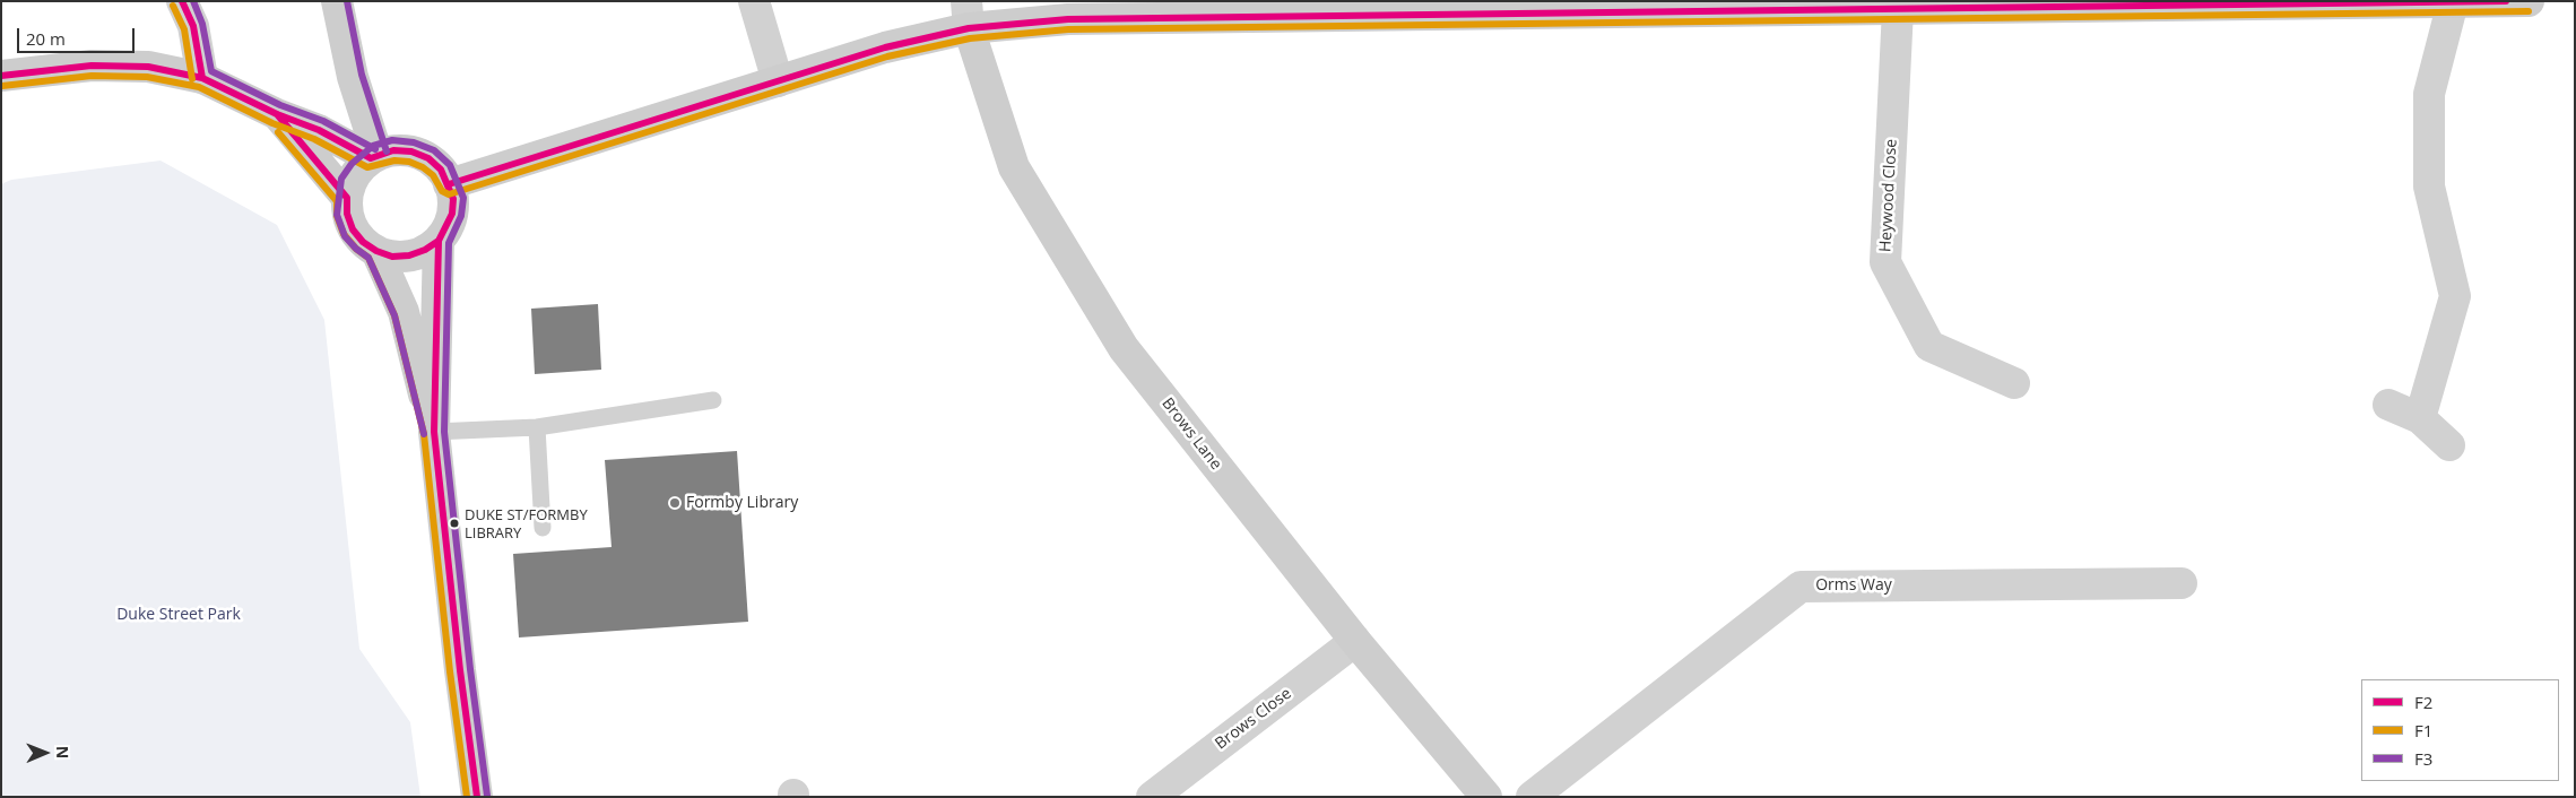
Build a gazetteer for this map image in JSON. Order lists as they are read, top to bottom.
{
  "streets": {
    "street": [
      "Heywood Close",
      "Brows Lane",
      "Orms Way",
      "Brows Close"
    ]
  },
  "crossings": [
    ["Brows Lane", "Brows Close"]
  ],
  "parks": ["Duke Street Park"],
  "places": ["Formby Library", "DUKE ST/FORMBY LIBRARY"],
  "lines": ["transit line F2", "transit line F3", "transit line F1"],
  "legend": ["F2", "F1", "F3"],
  "scale_bar": "20 m",
  "north": "right"
}
